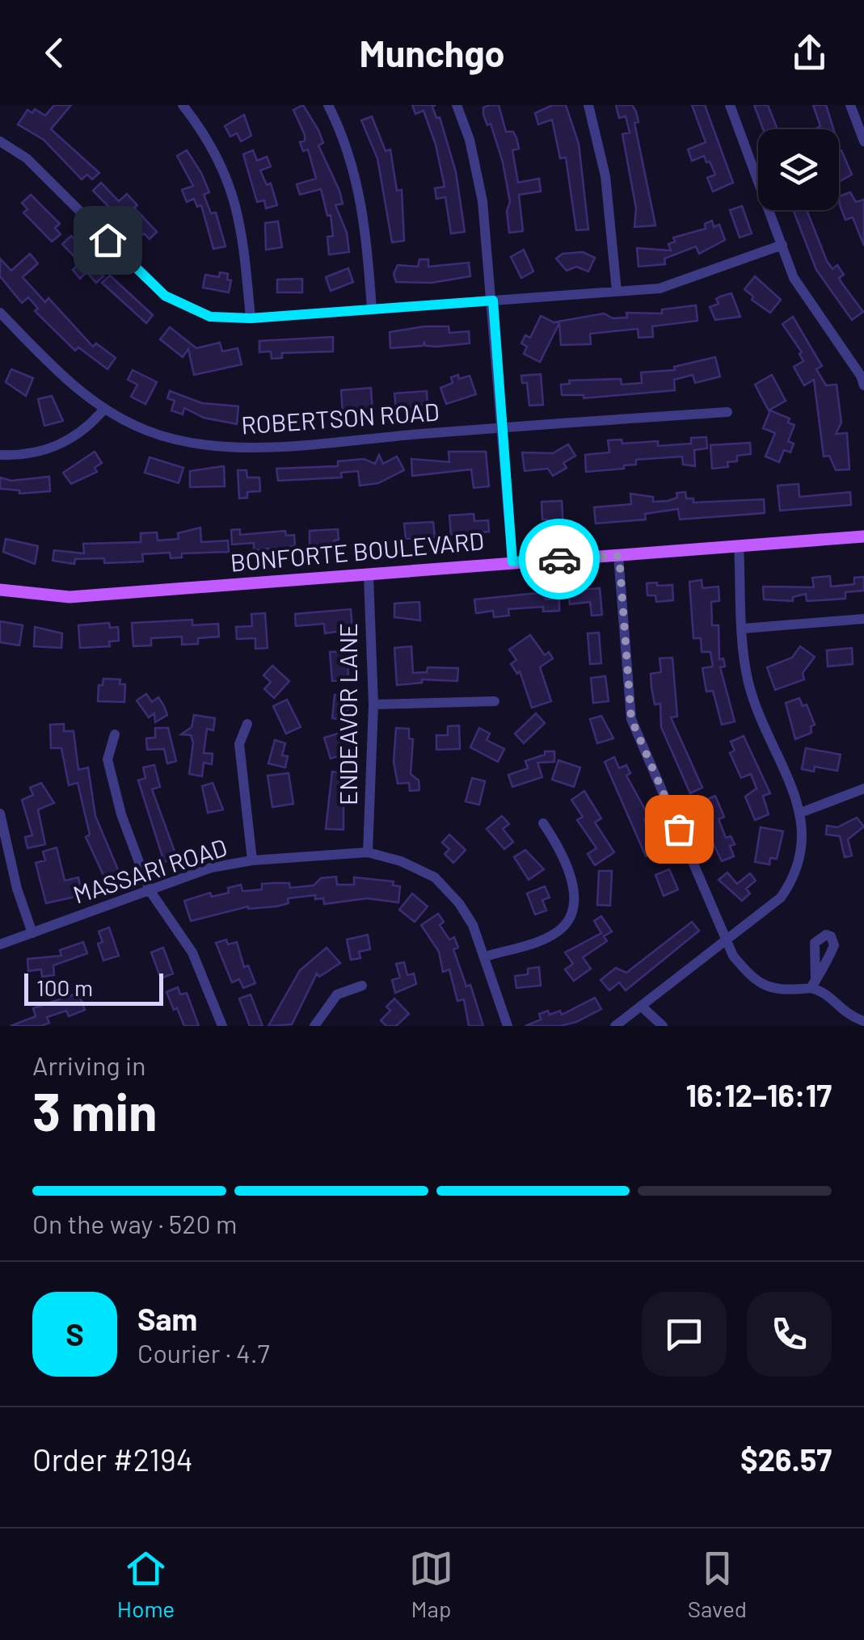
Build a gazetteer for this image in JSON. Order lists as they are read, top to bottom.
{
  "streets": {
    "main road": ["BONFORTE BOULEVARD"],
    "street": ["ROBERTSON ROAD", "ENDEAVOR LANE", "MASSARI ROAD"]
  },
  "crossings": [
    ["BONFORTE BOULEVARD", "ENDEAVOR LANE"],
    ["ENDEAVOR LANE", "MASSARI ROAD"]
  ],
  "scale_bar": "100 m",
  "page": {
    "header": "Munchgo",
    "scale": "100 m",
    "heading": ["3 min", "Arriving in", "16:12–16:17"],
    "panel": [
      "Sam",
      "Courier · 4.7",
      "Order #2194",
      "$26.57"
    ],
    "bar": "On the way · 520 m",
    "round": "S",
    "tabs": ["Home", "Map", "Saved"]
  }
}
